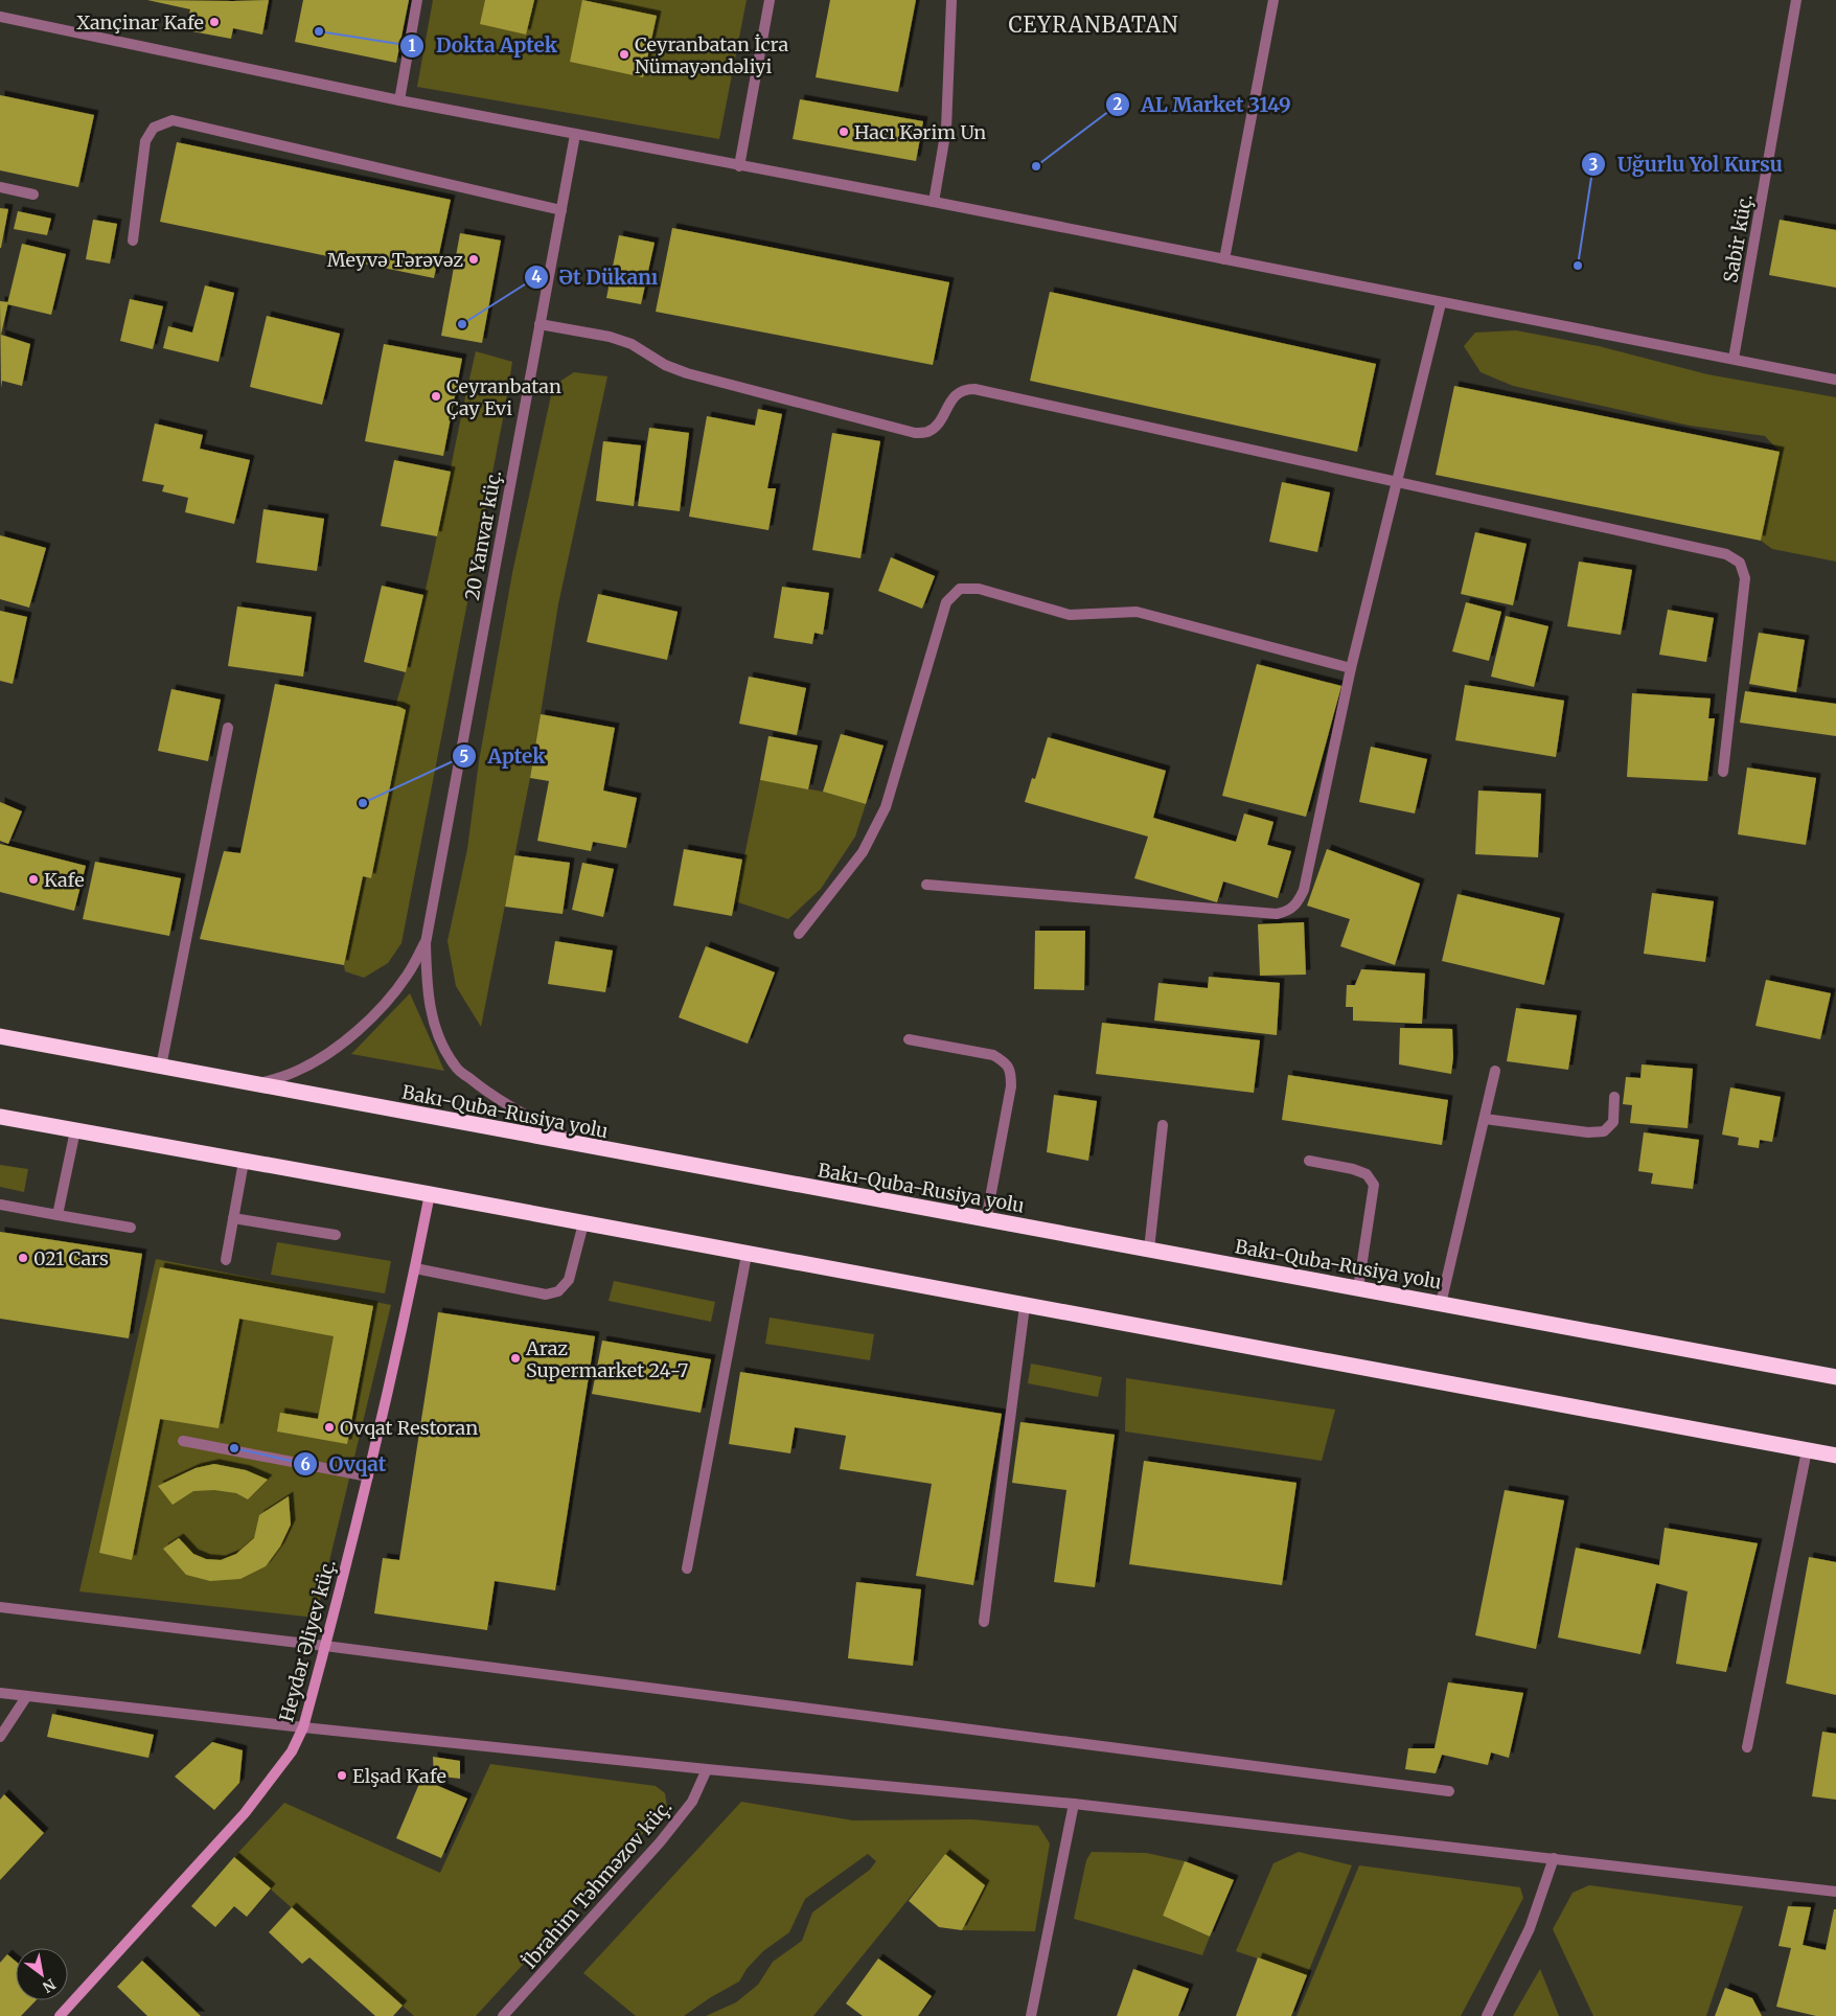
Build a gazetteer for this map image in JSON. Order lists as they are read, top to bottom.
{
  "streets": {
    "highway": ["Bakı-Quba-Rusiya yolu"],
    "street": [
      "Sabir küç.",
      "20 Yanvar küç.",
      "Heydər Əliyev küç.",
      "İbrahim Təhməzov küç."
    ]
  },
  "districts": ["CEYRANBATAN"],
  "places": [
    "Xançinar Kafe",
    "Dokta Aptek",
    "Ceyranbatan İcra Nümayəndəliyi",
    "Hacı Kərim Un",
    "AL Market 3149",
    "Meyvə Tərəvəz",
    "Uğurlu Yol Kursu",
    "Ət Dükanı",
    "Ceyranbatan Çay Evi",
    "Aptek",
    "Kafe",
    "021 Cars",
    "Araz Supermarket 24-7",
    "Ovqat Restoran",
    "Ovqat",
    "Elşad Kafe"
  ],
  "north": "bottom right"
}
